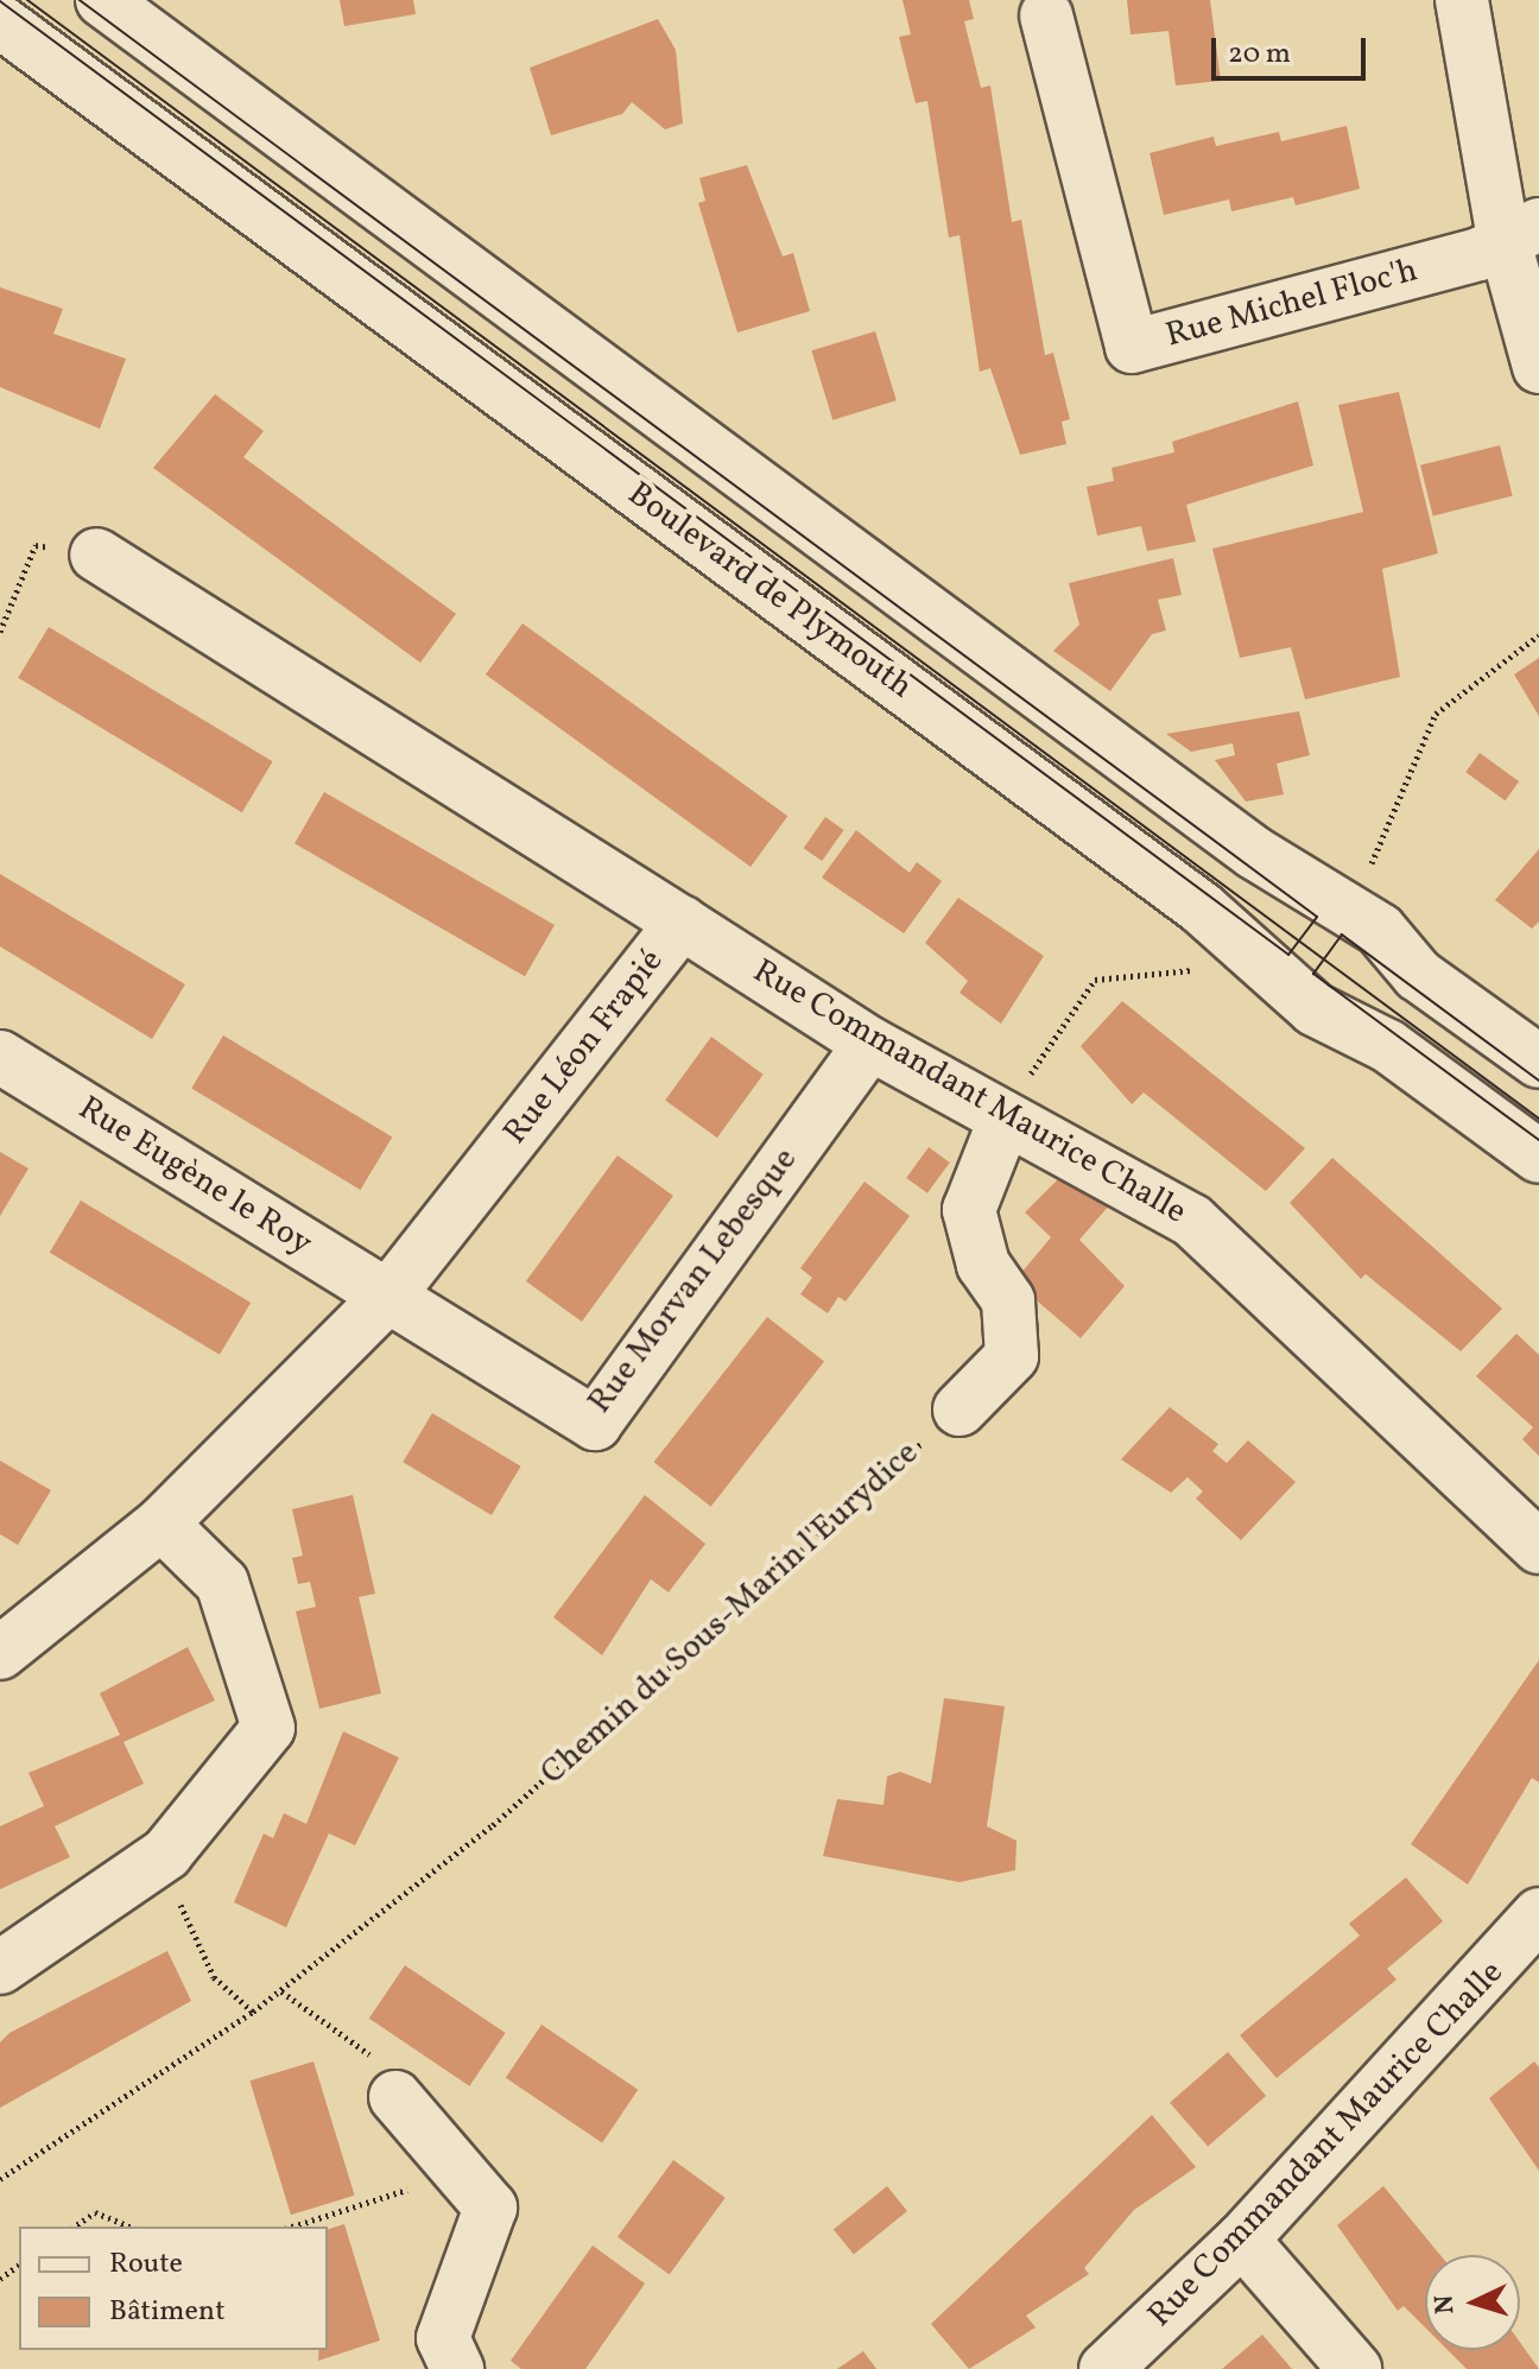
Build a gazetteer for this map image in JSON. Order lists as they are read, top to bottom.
{
  "streets": {
    "street": [
      "Rue Michel Floc'h",
      "Boulevard de Plymouth",
      "Rue Léon Frapié",
      "Rue Commandant Maurice Challe",
      "Rue Eugène le Roy",
      "Rue Morvan Lebesque"
    ],
    "path": ["Chemin du Sous-Marin l'Eurydice"]
  },
  "crossings": [
    ["Rue Léon Frapié", "Rue Commandant Maurice Challe"],
    ["Rue Léon Frapié", "Rue Eugène le Roy"],
    ["Rue Léon Frapié", "Rue Morvan Lebesque"],
    ["Rue Commandant Maurice Challe", "Rue Morvan Lebesque"],
    ["Rue Eugène le Roy", "Rue Morvan Lebesque"]
  ],
  "legend": ["Route", "Bâtiment"],
  "scale_bar": "20 m",
  "north": "left"
}
